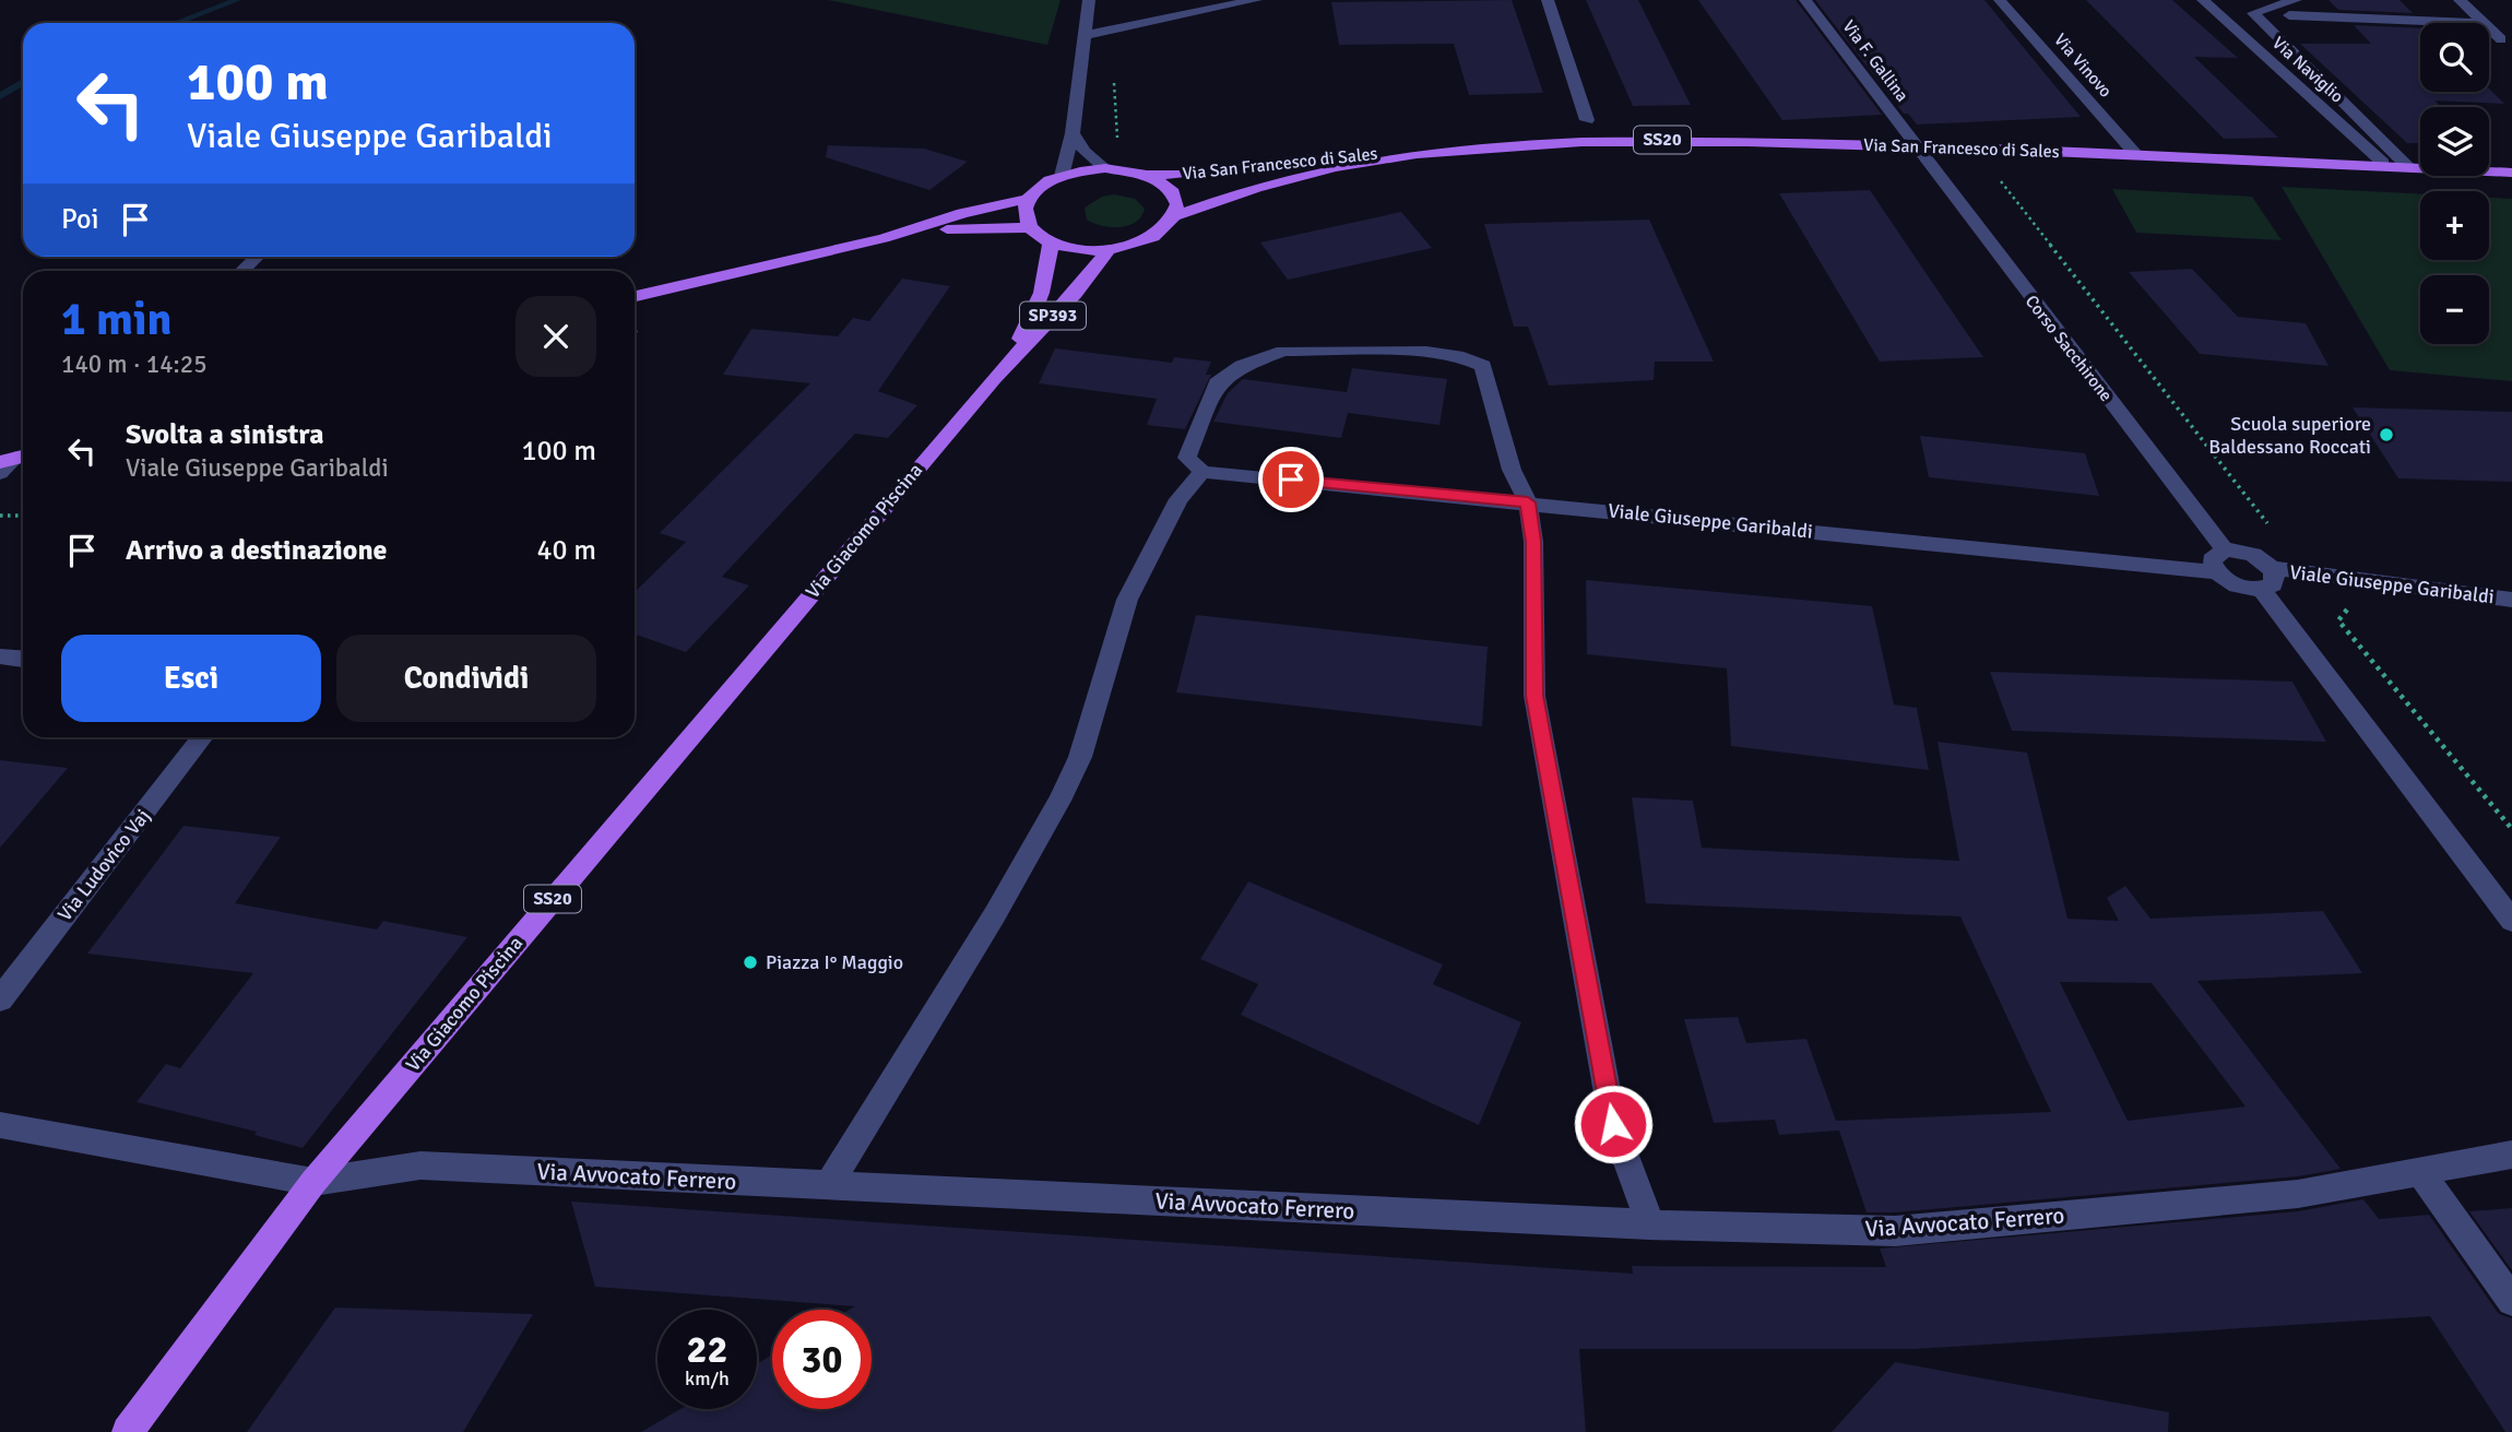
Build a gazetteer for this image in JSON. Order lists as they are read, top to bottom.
{
  "streets": {
    "main road": [
      "SS20",
      "Via San Francesco di Sales",
      "SP393",
      "Via Giacomo Piscina"
    ],
    "street": [
      "Via F. Gallina",
      "Via Vinovo",
      "Via Naviglio",
      "Corso Sacchirone",
      "Viale Giuseppe Garibaldi",
      "Via Ludovico Vaj",
      "Via Avvocato Ferrero"
    ]
  },
  "crossings": [
    ["Via F. Gallina", "Via San Francesco di Sales"],
    ["Via F. Gallina", "Corso Sacchirone"],
    ["Via Vinovo", "Via San Francesco di Sales"],
    ["Via Naviglio", "Via San Francesco di Sales"],
    ["Via San Francesco di Sales", "Corso Sacchirone"],
    ["Via San Francesco di Sales", "Via Giacomo Piscina"],
    ["Via Giacomo Piscina", "Via Avvocato Ferrero"]
  ],
  "places": ["Scuola superiore Baldessano Roccati", "Piazza I° Maggio"],
  "page": {
    "map_buttons": ["+", "−"],
    "turn": ["100 m", "Viale Giuseppe Garibaldi"],
    "then": "Poi",
    "heading": ["1 min", "140 m · 14:25"],
    "list": [
      {
        "name": "Svolta a sinistra",
        "note": "Viale Giuseppe Garibaldi",
        "value": "100 m"
      },
      {
        "name": "Arrivo a destinazione",
        "value": "40 m"
      }
    ],
    "buttons": ["Esci", "Condividi"],
    "speed": "22 km/h",
    "limit": "30"
  }
}
